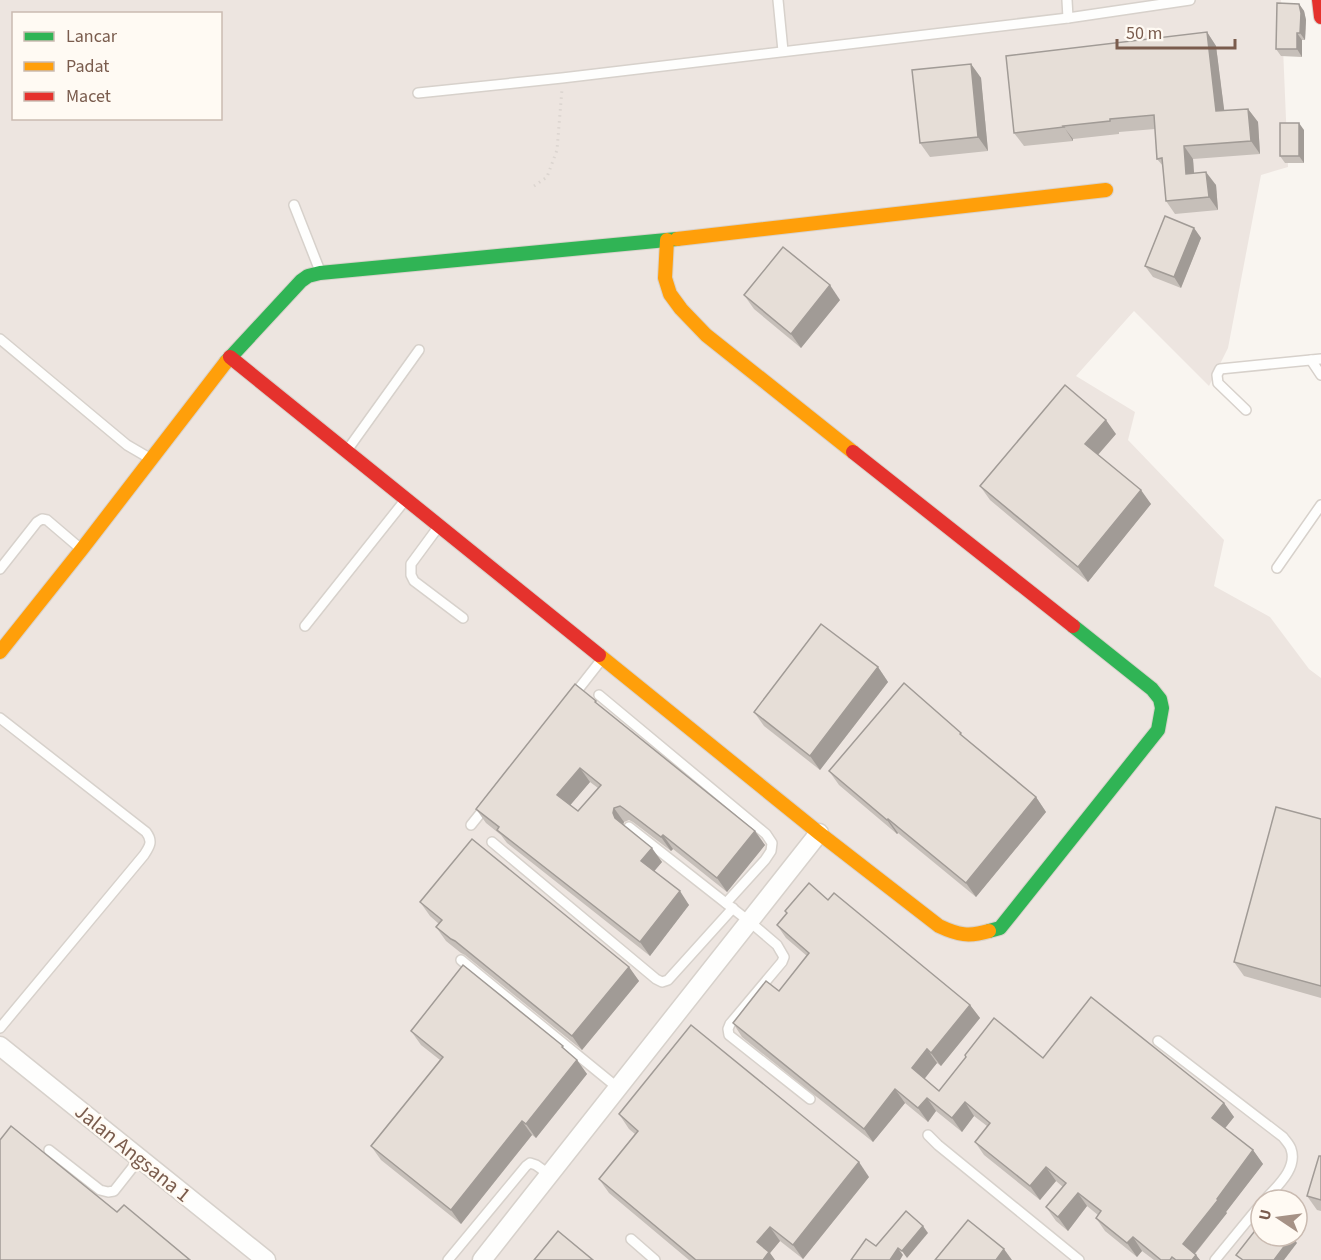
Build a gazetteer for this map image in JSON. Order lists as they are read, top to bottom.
{
  "streets": {
    "street": ["Jalan Angsana 1"]
  },
  "legend": ["Lancar", "Padat", "Macet"],
  "scale_bar": "50 m",
  "north": "left"
}
